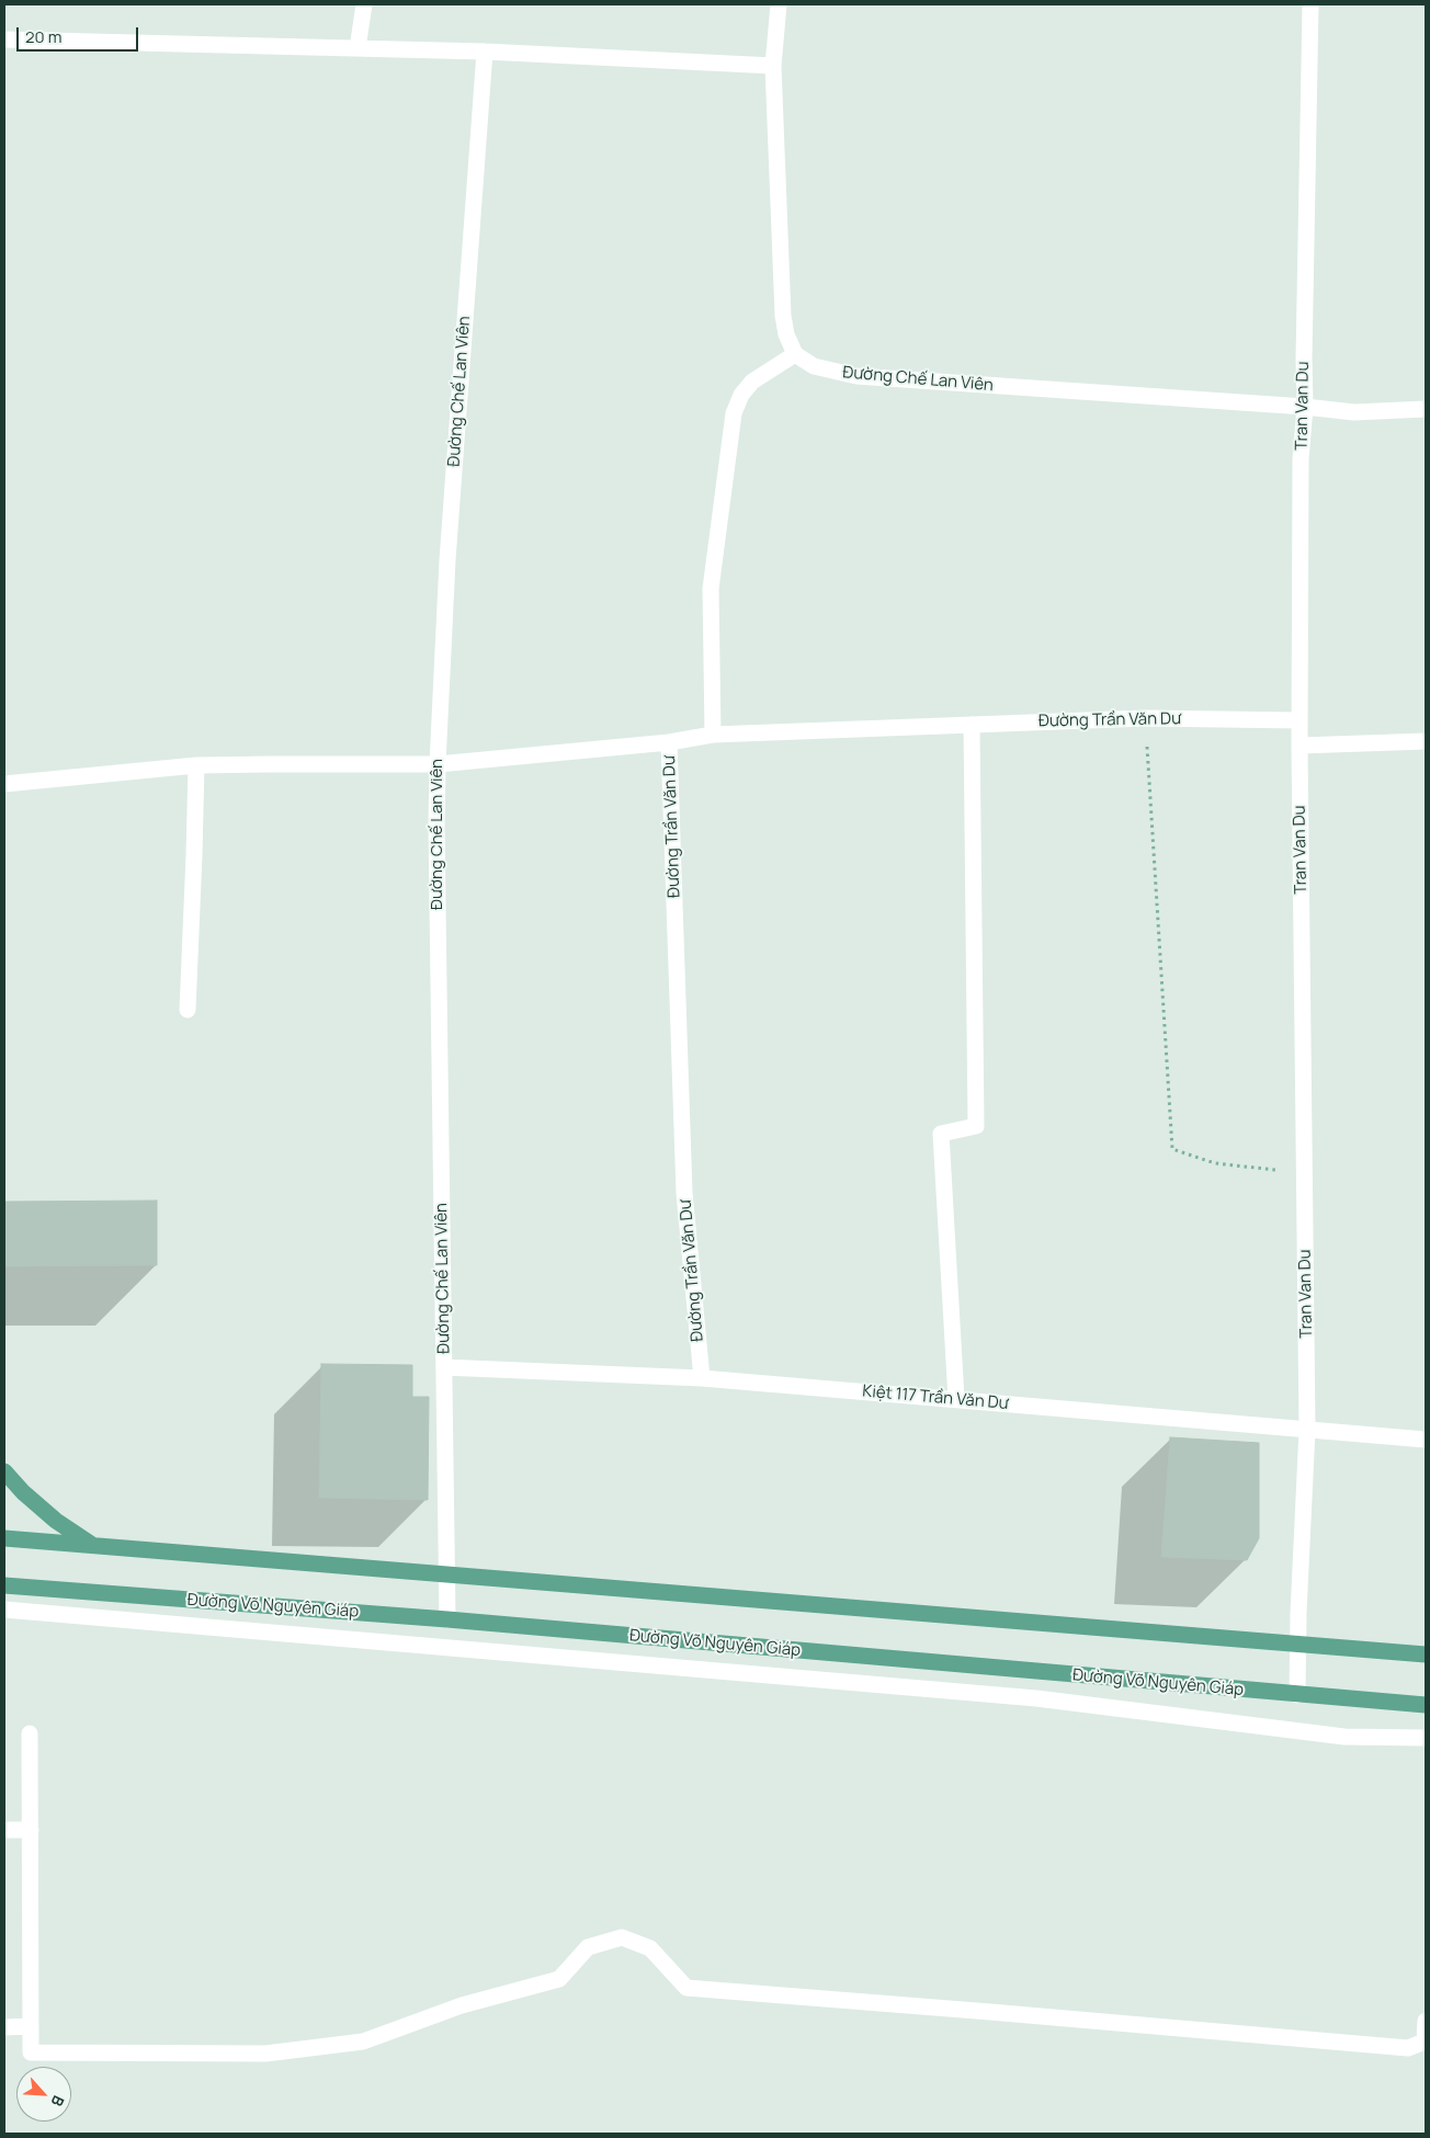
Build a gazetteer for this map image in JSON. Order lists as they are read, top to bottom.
{
  "streets": {
    "main road": ["Đường Võ Nguyên Giáp"],
    "street": [
      "Đường Chế Lan Viên",
      "Tran Van Du",
      "Đường Trần Văn Dư",
      "Kiệt 117 Trần Văn Dư"
    ]
  },
  "crossings": [
    ["Đường Chế Lan Viên", "Tran Van Du"],
    ["Đường Chế Lan Viên", "Kiệt 117 Trần Văn Dư"],
    ["Đường Chế Lan Viên", "Đường Võ Nguyên Giáp"],
    ["Tran Van Du", "Đường Trần Văn Dư"],
    ["Tran Van Du", "Kiệt 117 Trần Văn Dư"],
    ["Tran Van Du", "Đường Võ Nguyên Giáp"],
    ["Đường Trần Văn Dư", "Kiệt 117 Trần Văn Dư"]
  ],
  "scale_bar": "20 m",
  "north": "bottom right"
}
